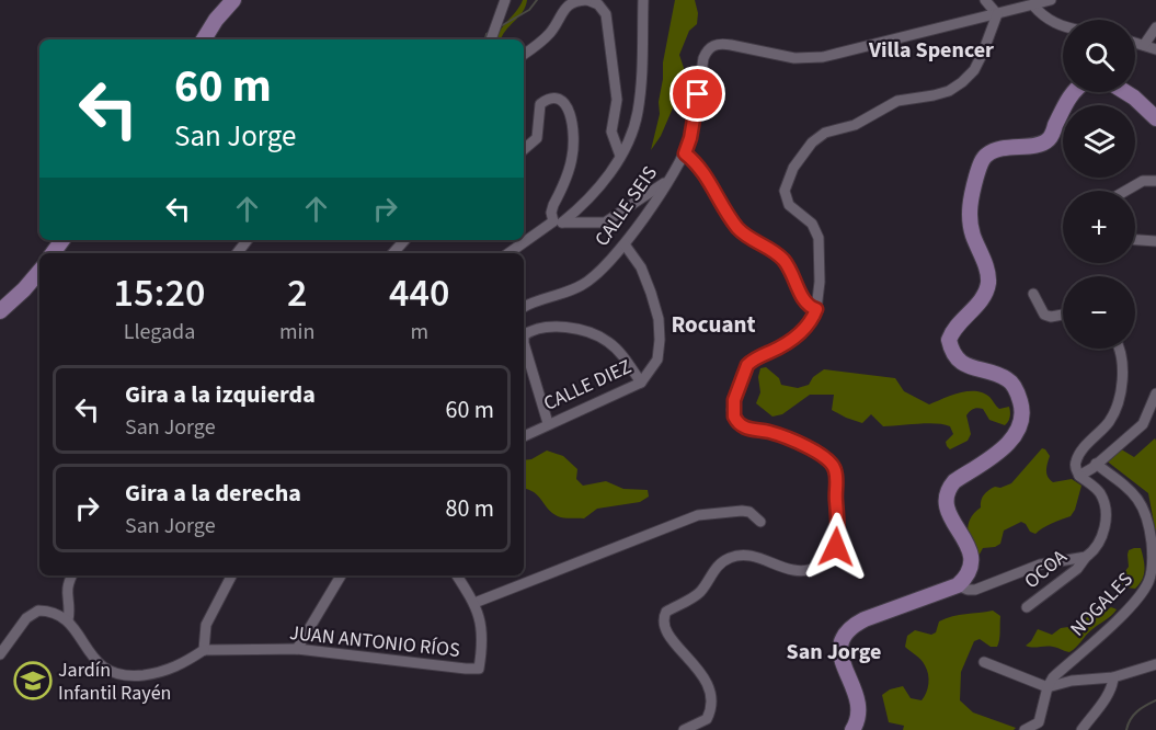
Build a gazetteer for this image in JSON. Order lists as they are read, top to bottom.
{
  "streets": {
    "street": [
      "CALLE SEIS",
      "CALLE DIEZ",
      "OCOA",
      "NOGALES",
      "JUAN ANTONIO RÍOS"
    ]
  },
  "crossings": [
    ["CALLE SEIS", "CALLE DIEZ"]
  ],
  "districts": ["Villa Spencer", "Rocuant", "San Jorge"],
  "places": {
    "school or university": ["Jardín Infantil Rayén"]
  },
  "page": {
    "map_buttons": ["+", "−"],
    "turn": ["60 m", "San Jorge"],
    "eta": [
      "15:20",
      "Llegada",
      "2",
      "min",
      "440",
      "m"
    ],
    "list": [
      {
        "name": "Gira a la izquierda",
        "note": "San Jorge",
        "value": "60 m"
      },
      {
        "name": "Gira a la derecha",
        "note": "San Jorge",
        "value": "80 m"
      }
    ]
  }
}
